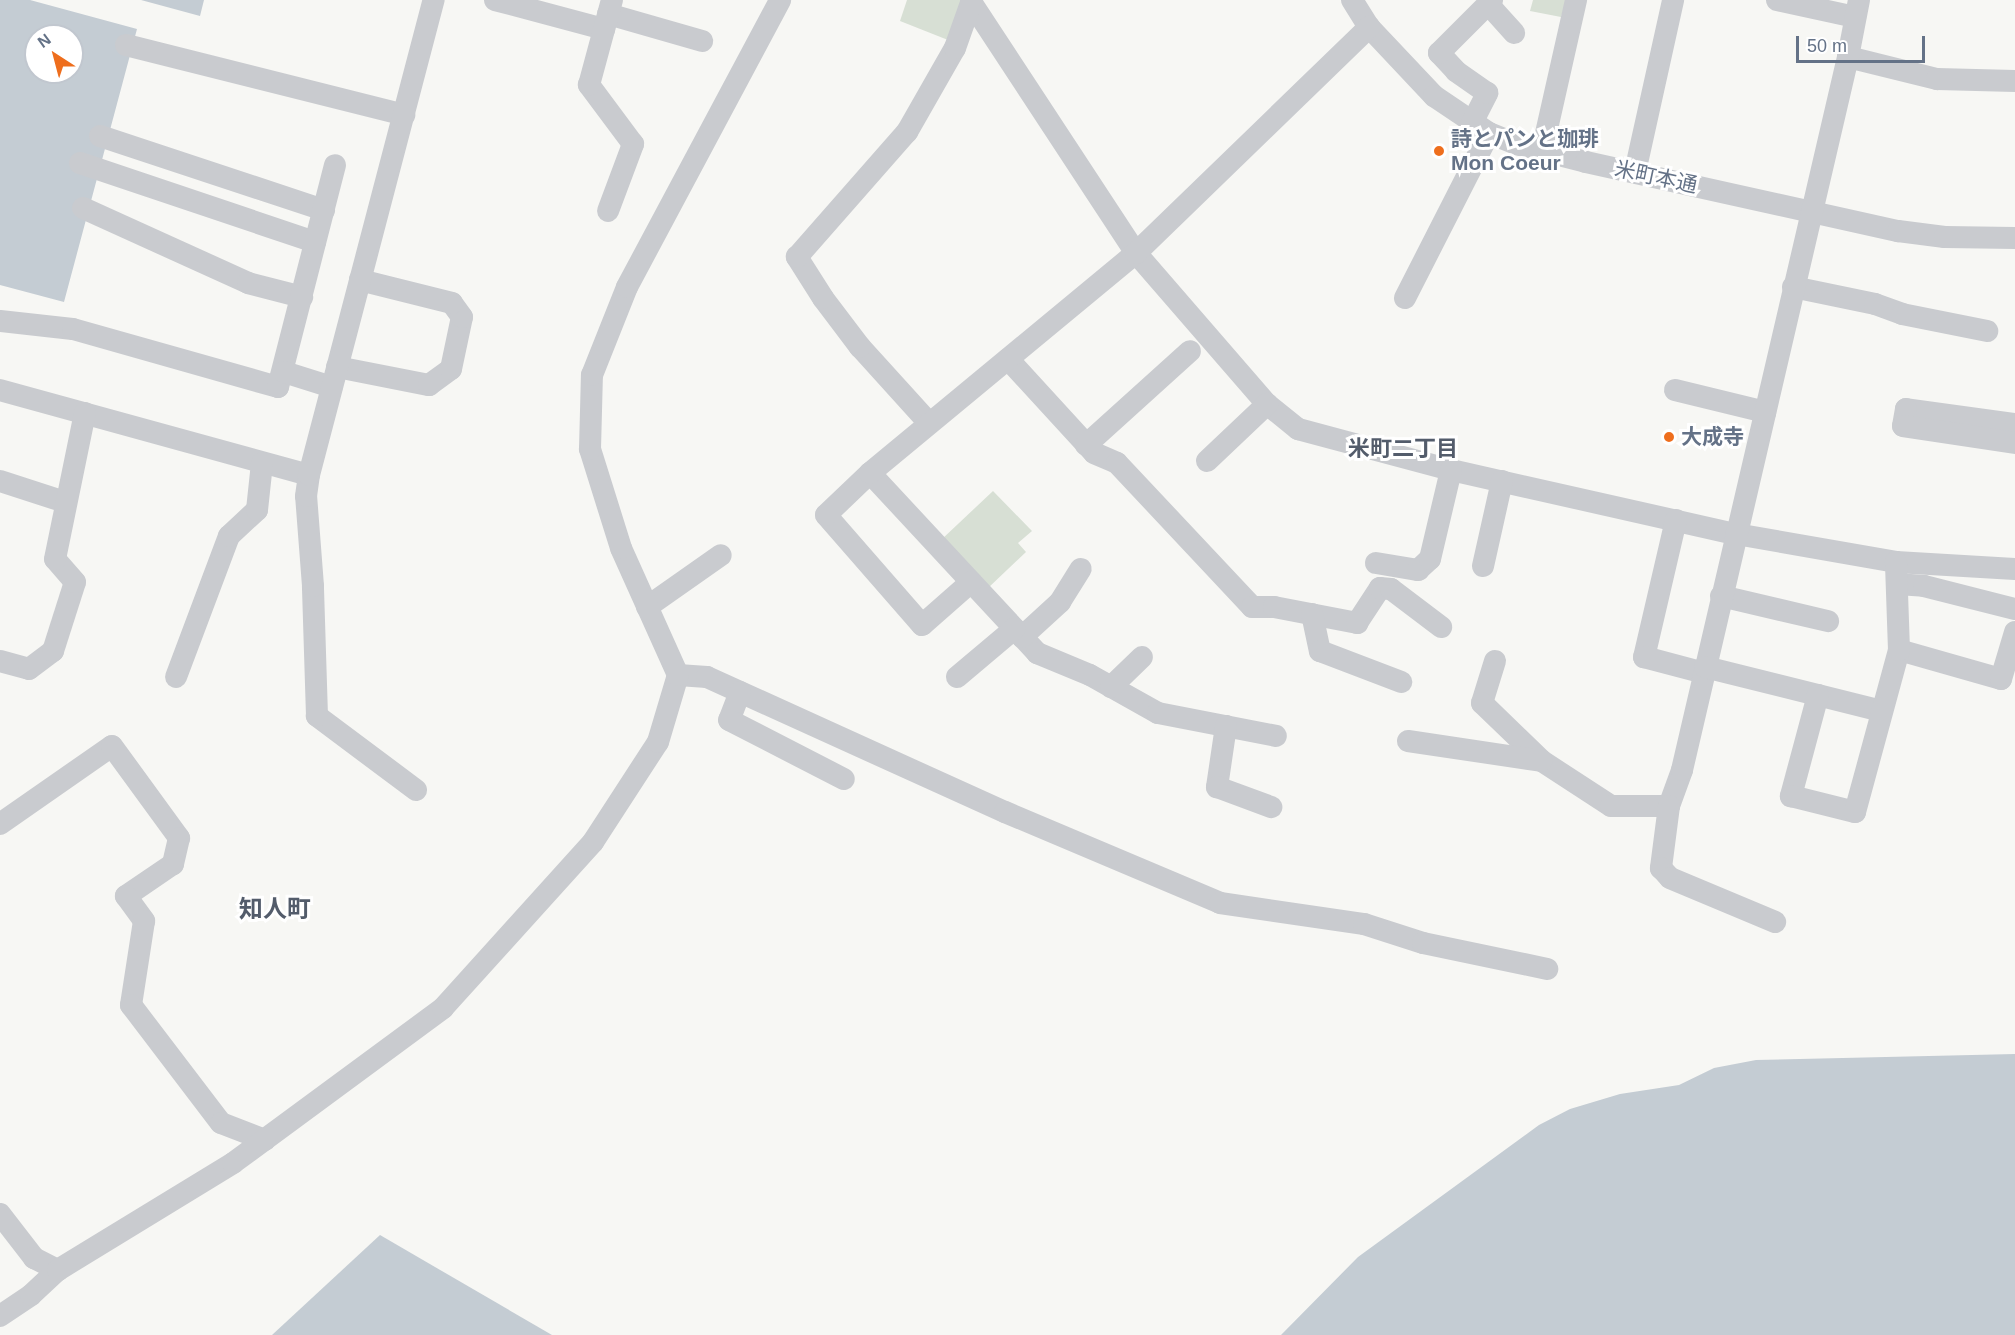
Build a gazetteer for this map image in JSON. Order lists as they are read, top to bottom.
{
  "streets": {
    "street": ["米町本通"]
  },
  "districts": ["米町二丁目", "知人町"],
  "places": ["詩とパンと珈琲 Mon Coeur", "大成寺"],
  "scale_bar": "50 m",
  "north": "top left"
}
